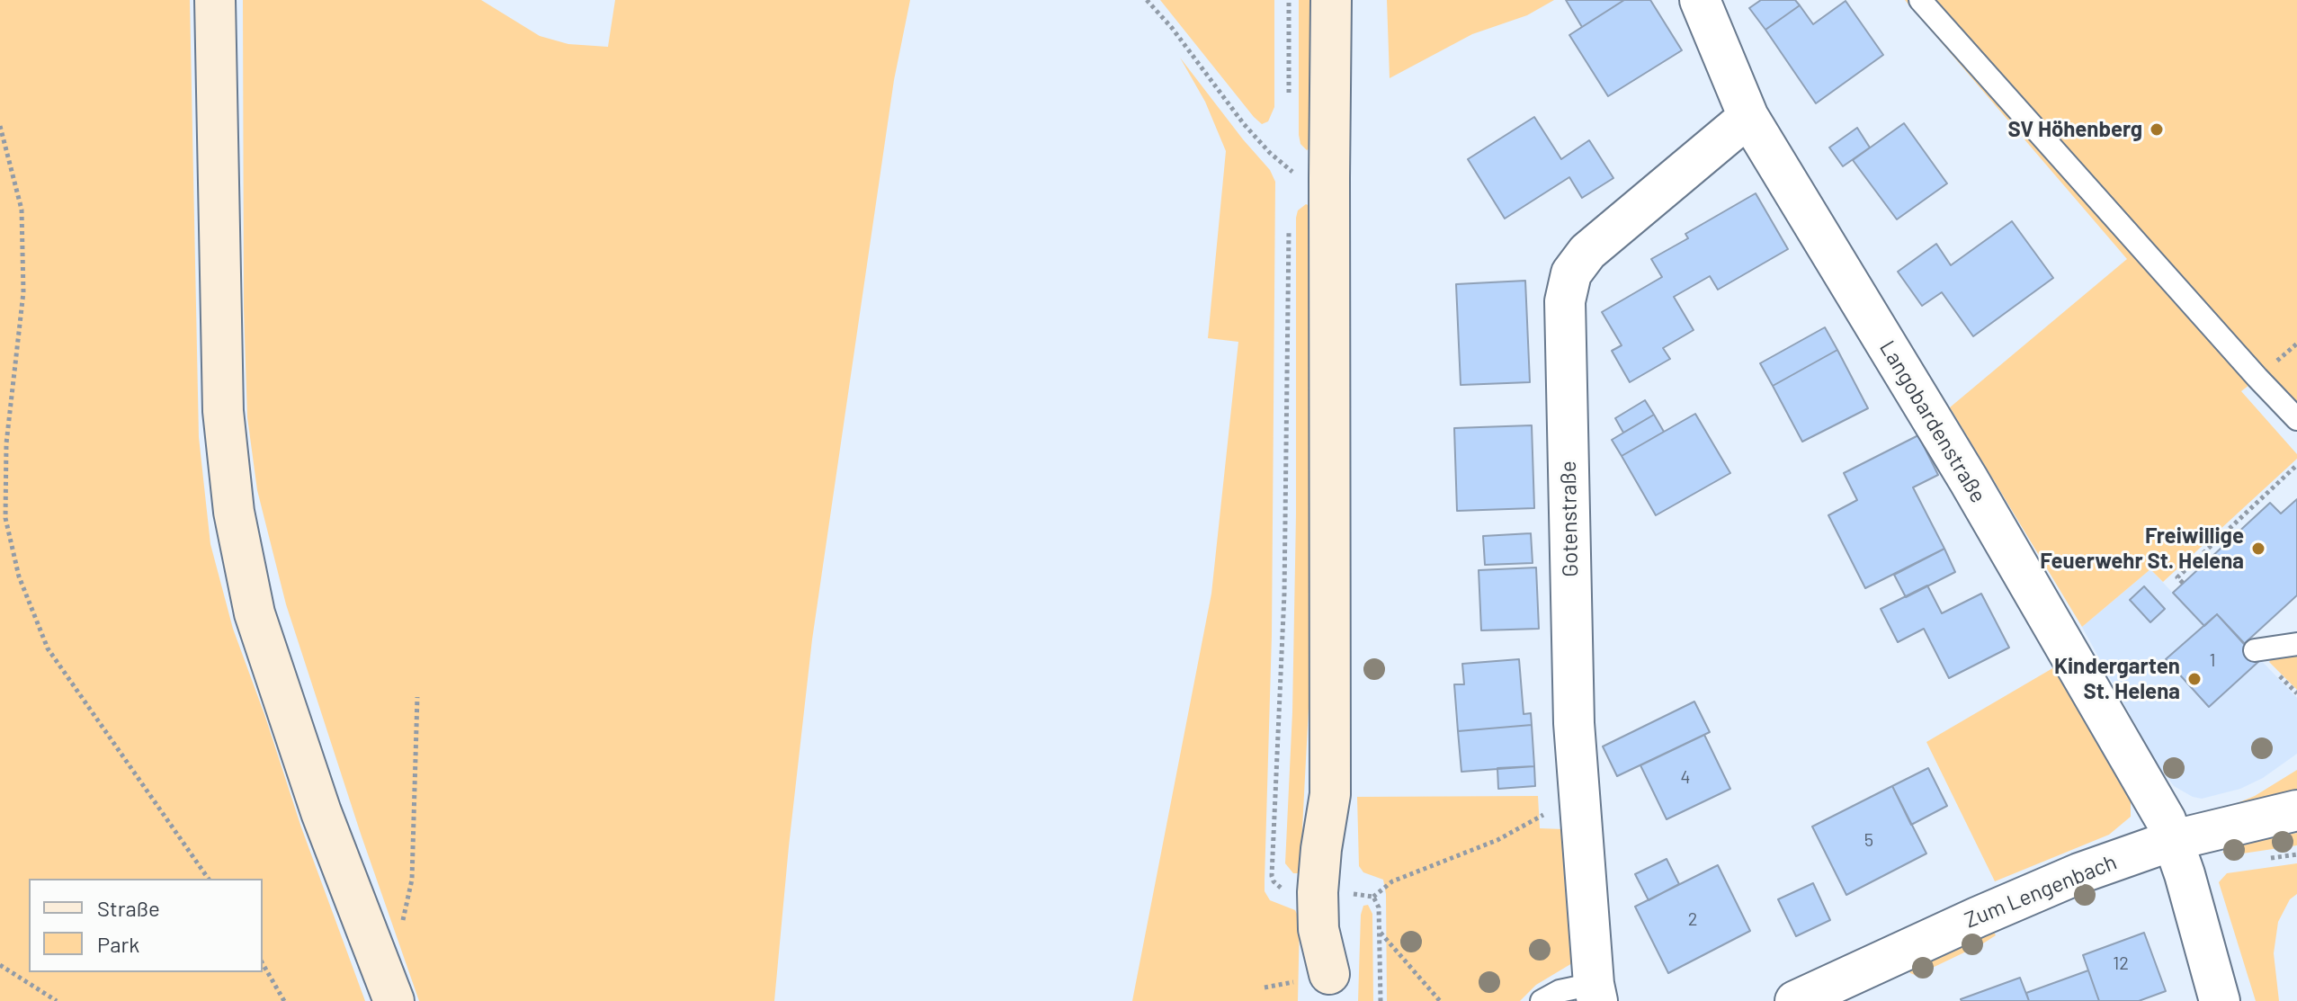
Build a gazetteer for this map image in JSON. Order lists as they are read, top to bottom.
{
  "streets": {
    "street": ["Langobardenstraße", "Gotenstraße", "Zum Lengenbach"]
  },
  "crossings": [
    ["Langobardenstraße", "Gotenstraße"],
    ["Langobardenstraße", "Zum Lengenbach"]
  ],
  "places": ["SV Höhenberg", "Freiwillige Feuerwehr St. Helena", "Kindergarten St. Helena"],
  "house_numbers": [
    "1",
    "4",
    "5",
    "2",
    "12"
  ],
  "legend": ["Straße", "Park"]
}
